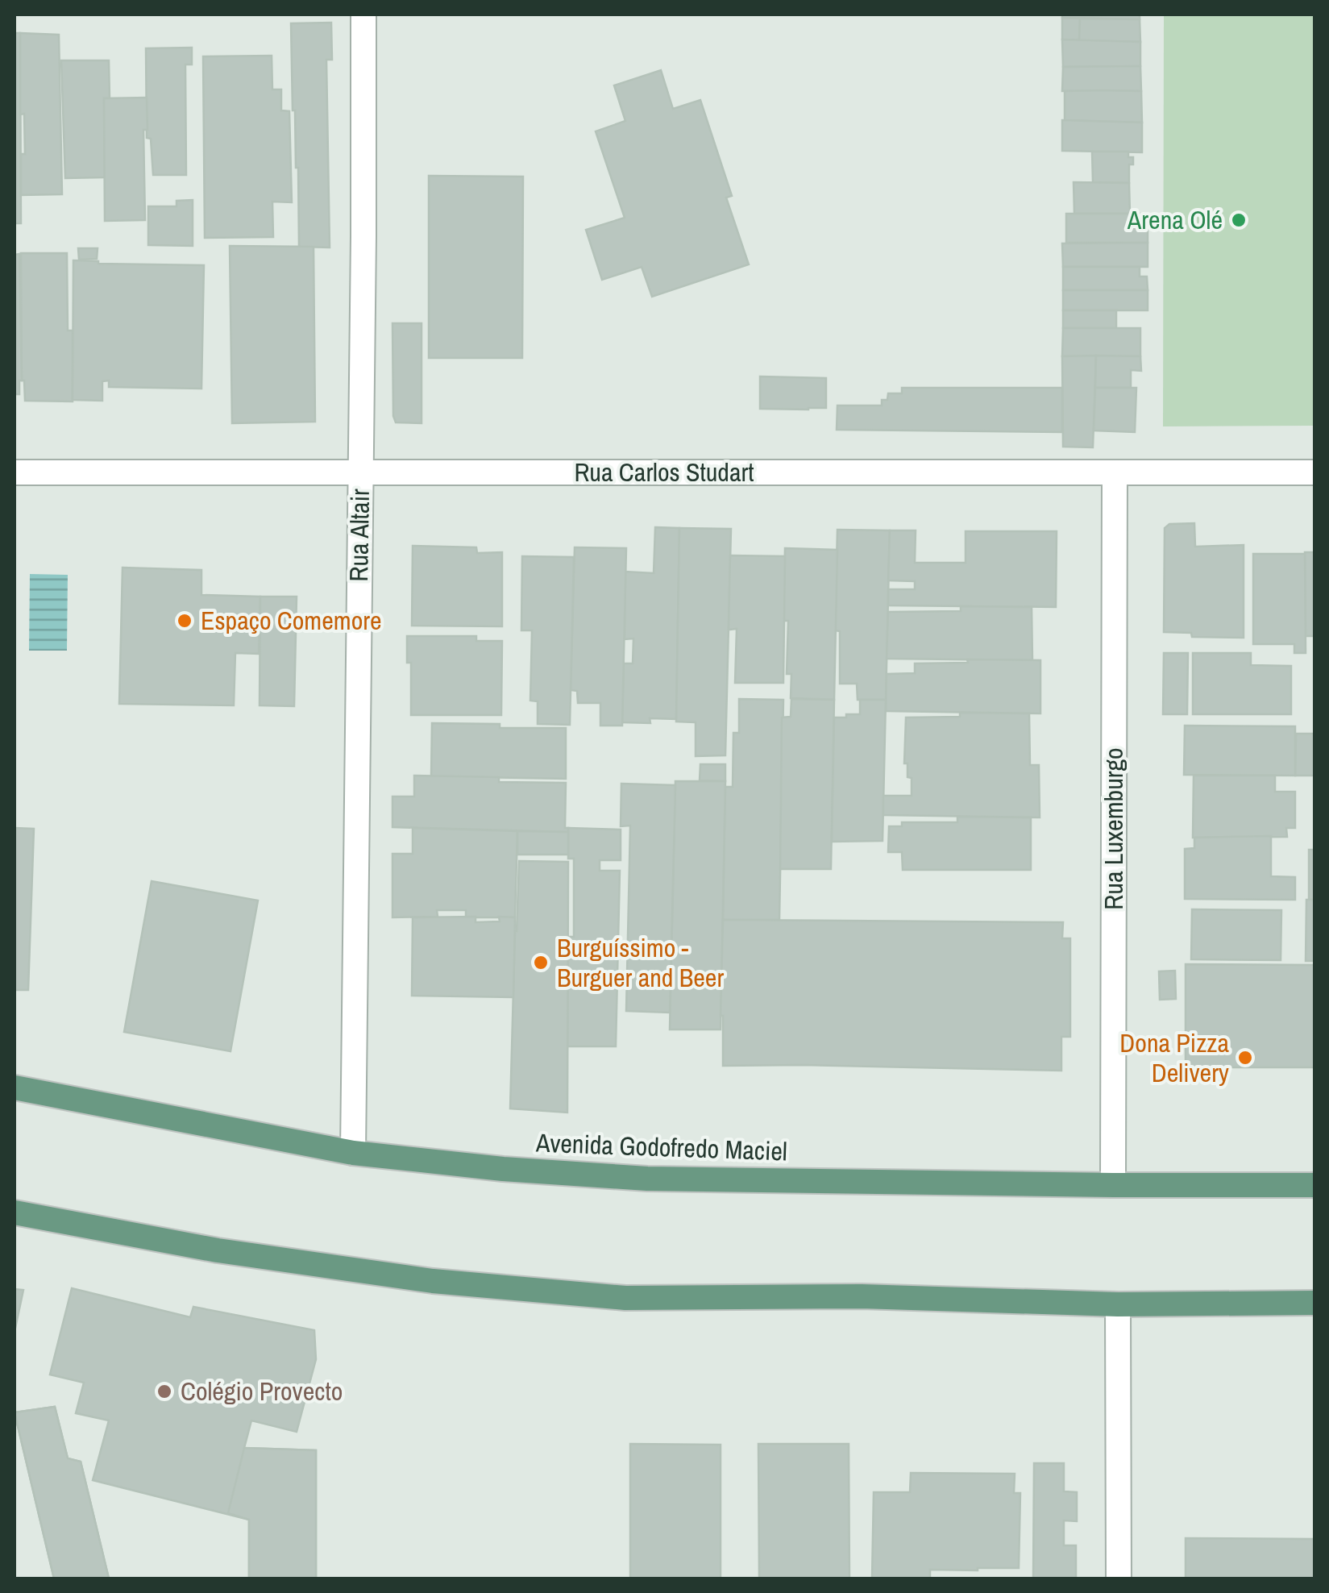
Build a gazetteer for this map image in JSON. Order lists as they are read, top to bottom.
{
  "streets": {
    "main road": ["Avenida Godofredo Maciel"],
    "street": ["Rua Carlos Studart", "Rua Altair", "Rua Luxemburgo"]
  },
  "crossings": [
    ["Rua Carlos Studart", "Rua Altair"],
    ["Rua Carlos Studart", "Rua Luxemburgo"],
    ["Rua Altair", "Avenida Godofredo Maciel"],
    ["Rua Luxemburgo", "Avenida Godofredo Maciel"]
  ],
  "places": [
    "Arena Olé",
    "Espaço Comemore",
    "Burguíssimo - Burguer and Beer",
    "Dona Pizza Delivery",
    "Colégio Provecto"
  ]
}
